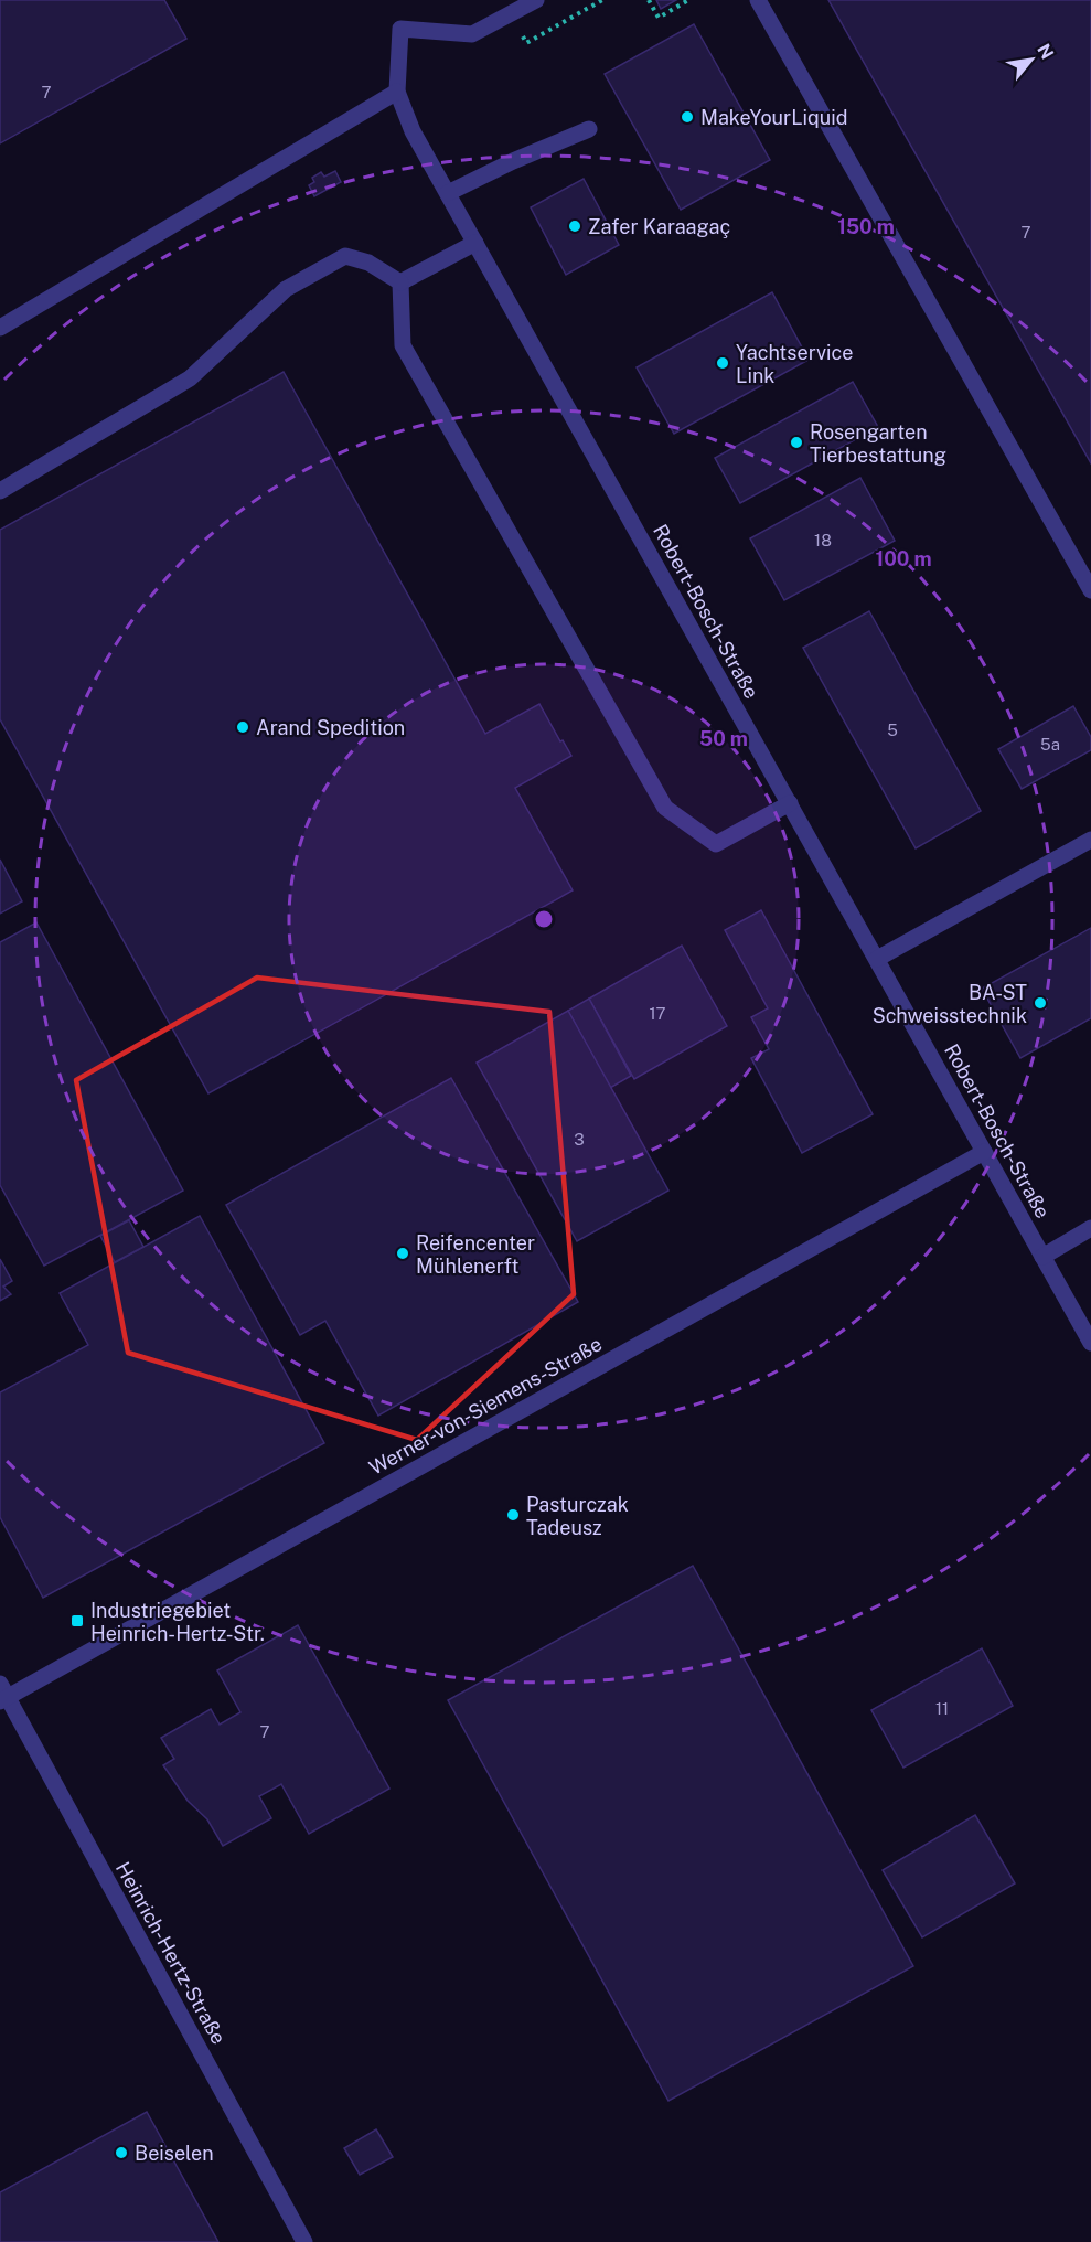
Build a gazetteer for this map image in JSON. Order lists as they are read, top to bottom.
{
  "streets": {
    "street": ["Robert-Bosch-Straße", "Werner-von-Siemens-Straße", "Heinrich-Hertz-Straße"]
  },
  "crossings": [
    ["Robert-Bosch-Straße", "Werner-von-Siemens-Straße"],
    ["Werner-von-Siemens-Straße", "Heinrich-Hertz-Straße"]
  ],
  "places": {
    "other": [
      "MakeYourLiquid",
      "Zafer Karaagaç",
      "Yachtservice Link",
      "Rosengarten Tierbestattung",
      "Arand Spedition",
      "BA-ST Schweisstechnik",
      "Reifencenter Mühlenerft",
      "Pasturczak Tadeusz",
      "Beiselen"
    ],
    "transit": ["Industriegebiet Heinrich-Hertz-Str."]
  },
  "house_numbers": [
    "7",
    "7",
    "18",
    "5",
    "5a",
    "17",
    "3",
    "11",
    "7"
  ],
  "north": "top right",
  "rings": ["150 m", "100 m", "50 m"]
}
